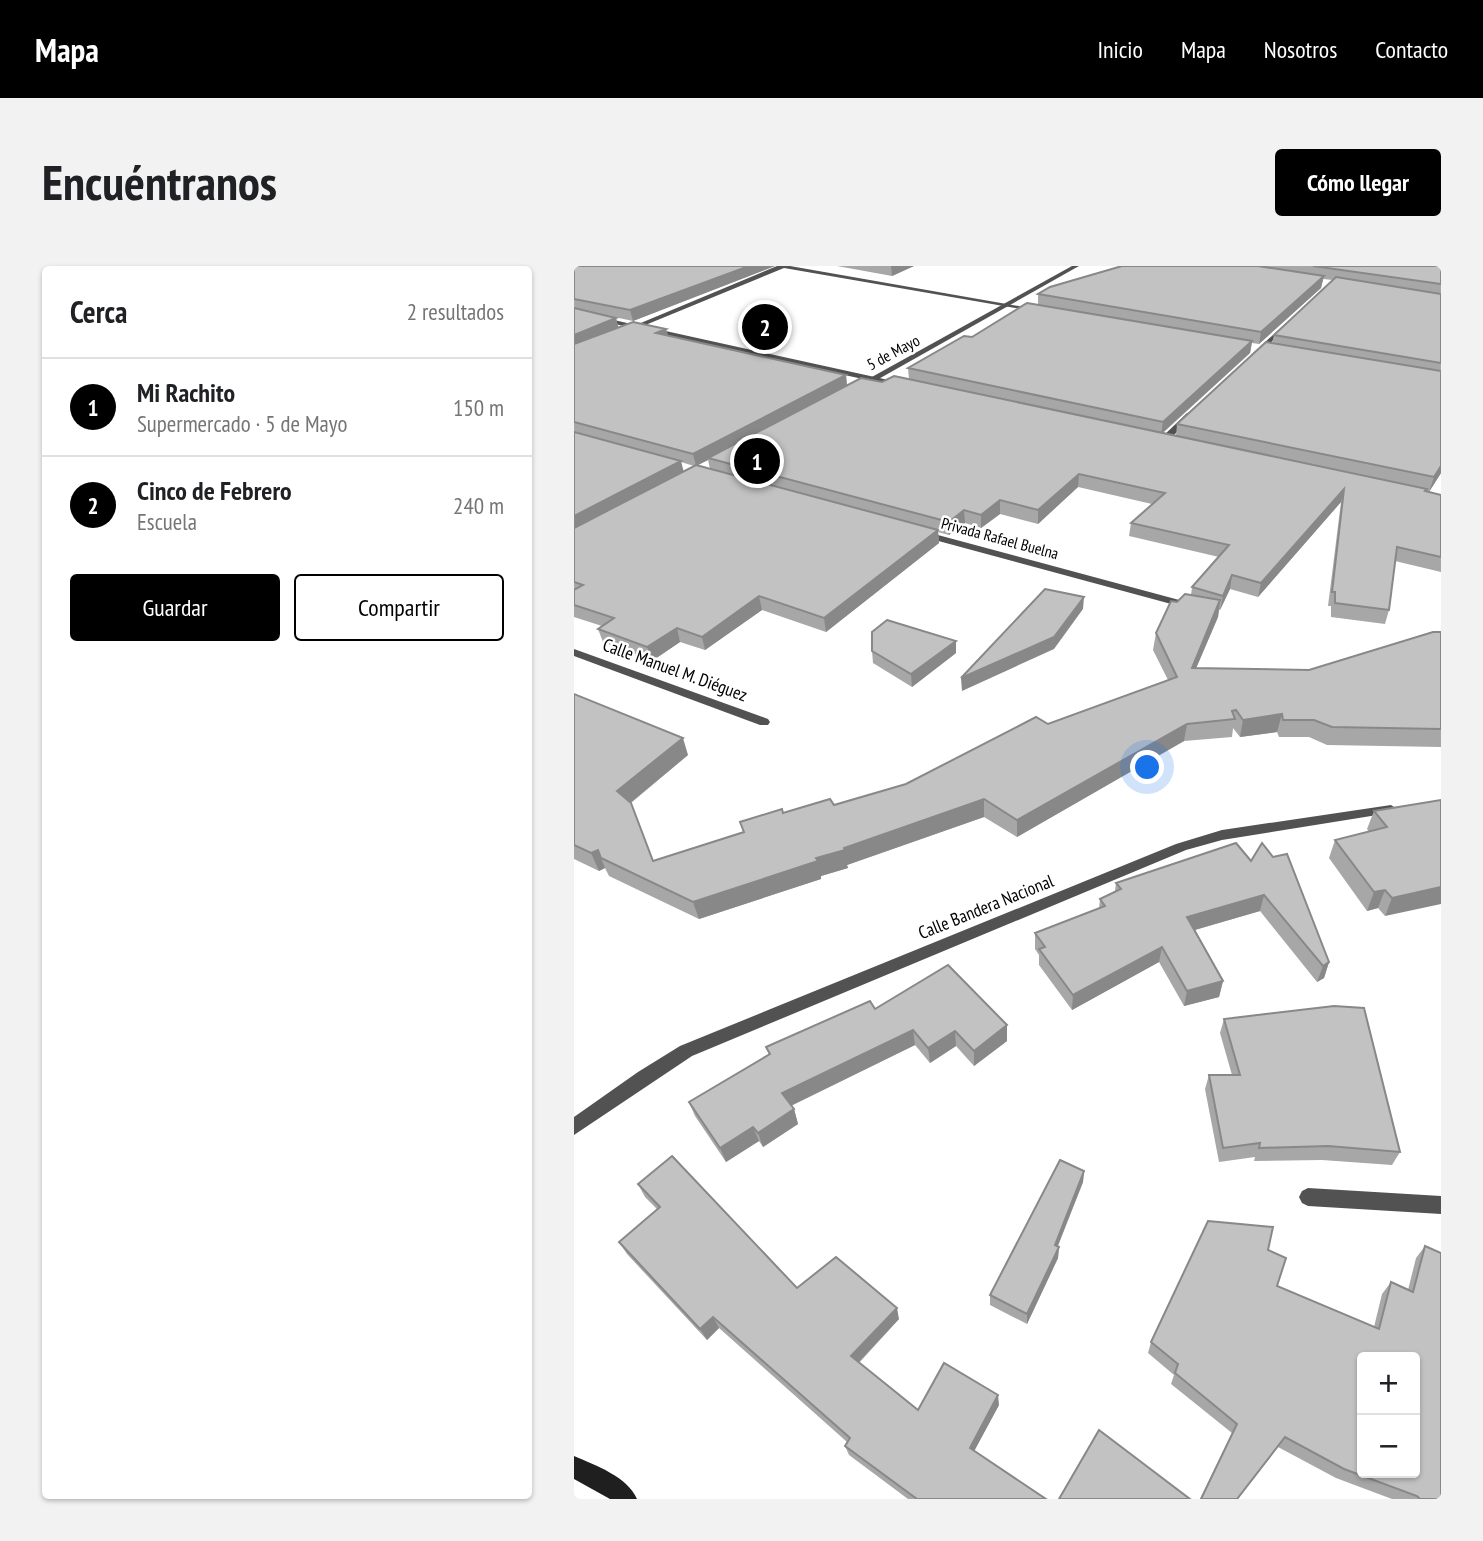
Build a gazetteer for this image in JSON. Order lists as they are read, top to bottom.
{
  "streets": {
    "street": [
      "5 de Mayo",
      "Privada Rafael Buelna",
      "Calle Manuel M. Diéguez",
      "Calle Bandera Nacional"
    ]
  },
  "page": {
    "header": "Mapa",
    "nav": [
      "Inicio",
      "Mapa",
      "Nosotros",
      "Contacto"
    ],
    "buttons": [
      "Cómo llegar",
      ["Guardar", "Compartir"]
    ],
    "title": "Encuéntranos",
    "heading": ["Cerca", "2 resultados"],
    "pins": ["2", "1"],
    "list": [
      {
        "mark": "1",
        "name": "Mi Rachito",
        "note": "Supermercado · 5 de Mayo",
        "value": "150 m"
      },
      {
        "mark": "2",
        "name": "Cinco de Febrero",
        "note": "Escuela",
        "value": "240 m"
      }
    ],
    "map_buttons": ["+", "−"]
  }
}
